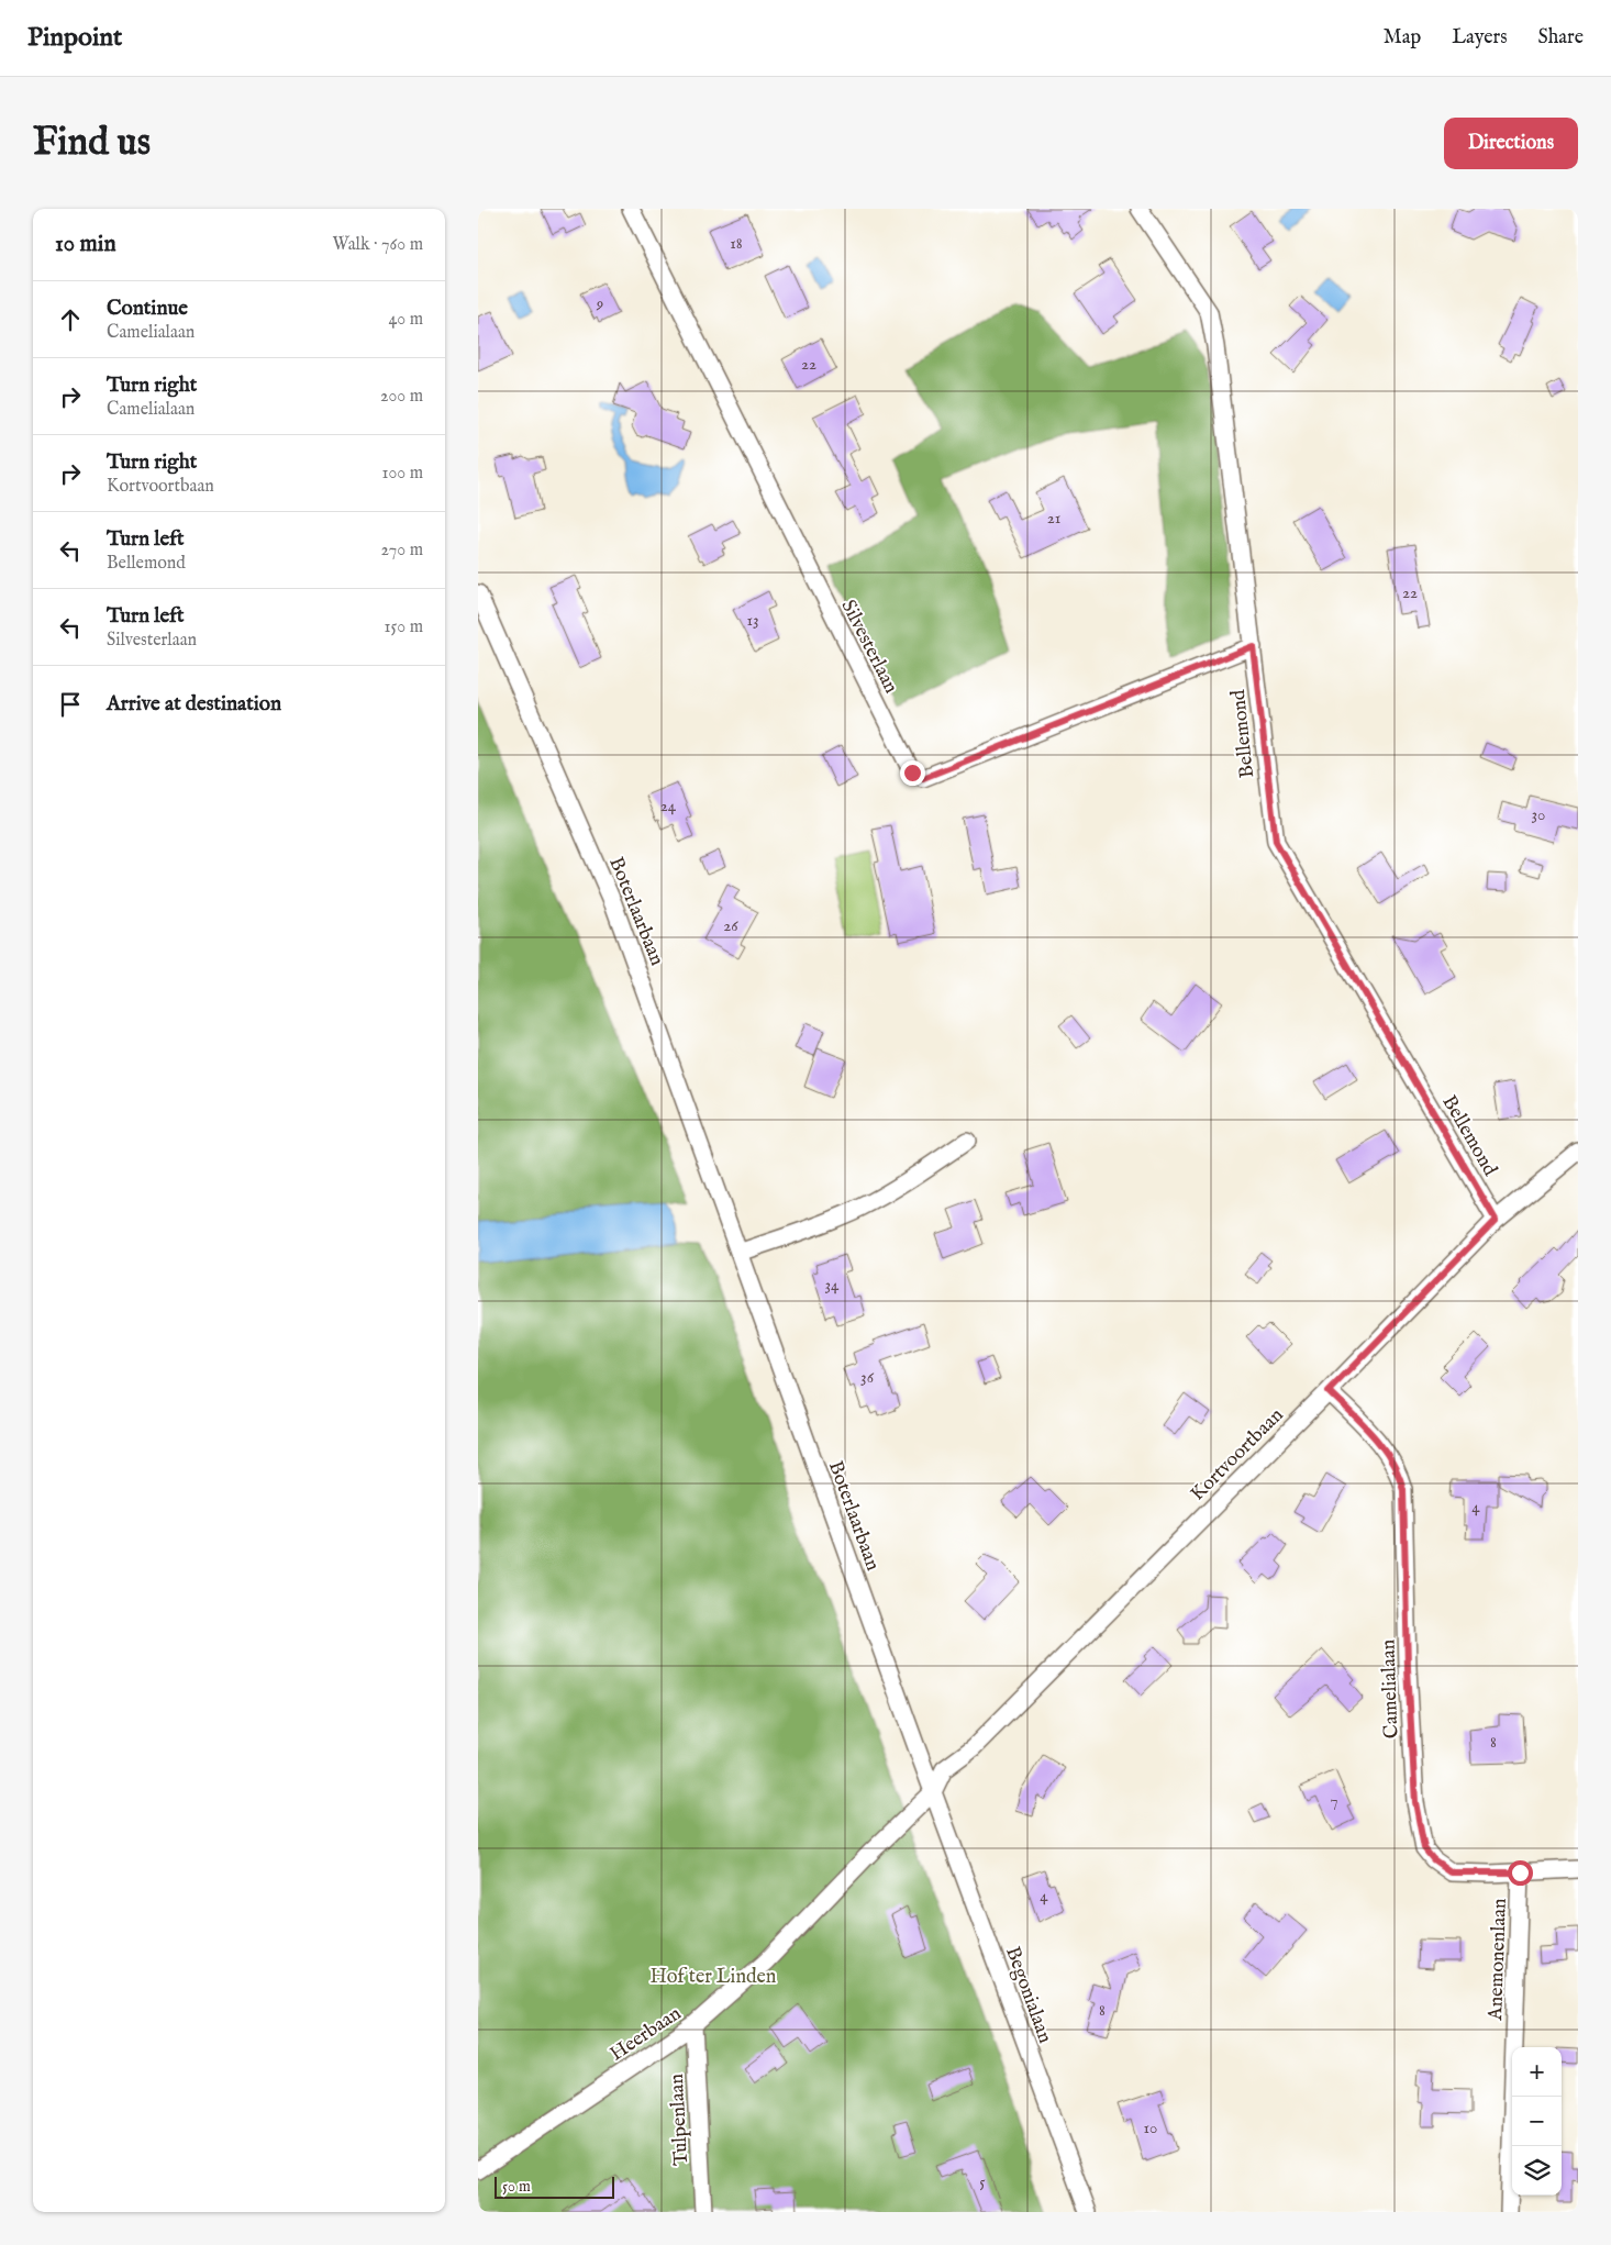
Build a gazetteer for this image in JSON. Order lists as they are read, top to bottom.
{
  "streets": {
    "street": [
      "Silvesterlaan",
      "Bellemond",
      "Boterlaarbaan",
      "Kortvoortbaan",
      "Camelialaan",
      "Anemonenlaan",
      "Begonialaan",
      "Heerbaan",
      "Tulpenlaan"
    ]
  },
  "crossings": [
    ["Silvesterlaan", "Bellemond"],
    ["Bellemond", "Kortvoortbaan"],
    ["Boterlaarbaan", "Kortvoortbaan"],
    ["Boterlaarbaan", "Begonialaan"],
    ["Boterlaarbaan", "Heerbaan"],
    ["Kortvoortbaan", "Camelialaan"],
    ["Kortvoortbaan", "Begonialaan"],
    ["Kortvoortbaan", "Heerbaan"],
    ["Camelialaan", "Anemonenlaan"],
    ["Begonialaan", "Heerbaan"],
    ["Heerbaan", "Tulpenlaan"]
  ],
  "parks": ["Hof ter Linden"],
  "house_numbers": [
    "18",
    "9",
    "22",
    "21",
    "22",
    "13",
    "24",
    "30",
    "26",
    "34",
    "36",
    "4",
    "8",
    "7",
    "4",
    "8",
    "10",
    "5"
  ],
  "scale_bar": "50 m",
  "page": {
    "header": "Pinpoint",
    "nav": ["Map", "Layers", "Share"],
    "buttons": "Directions",
    "title": "Find us",
    "heading": ["10 min", "Walk · 760 m"],
    "list": [
      ["Continue", "Camelialaan", "40 m"],
      ["Turn right", "Camelialaan", "200 m"],
      ["Turn right", "Kortvoortbaan", "100 m"],
      ["Turn left", "Bellemond", "270 m"],
      ["Turn left", "Silvesterlaan", "150 m"],
      "Arrive at destination"
    ],
    "map_buttons": ["+", "−"],
    "scale": "50 m"
  }
}
